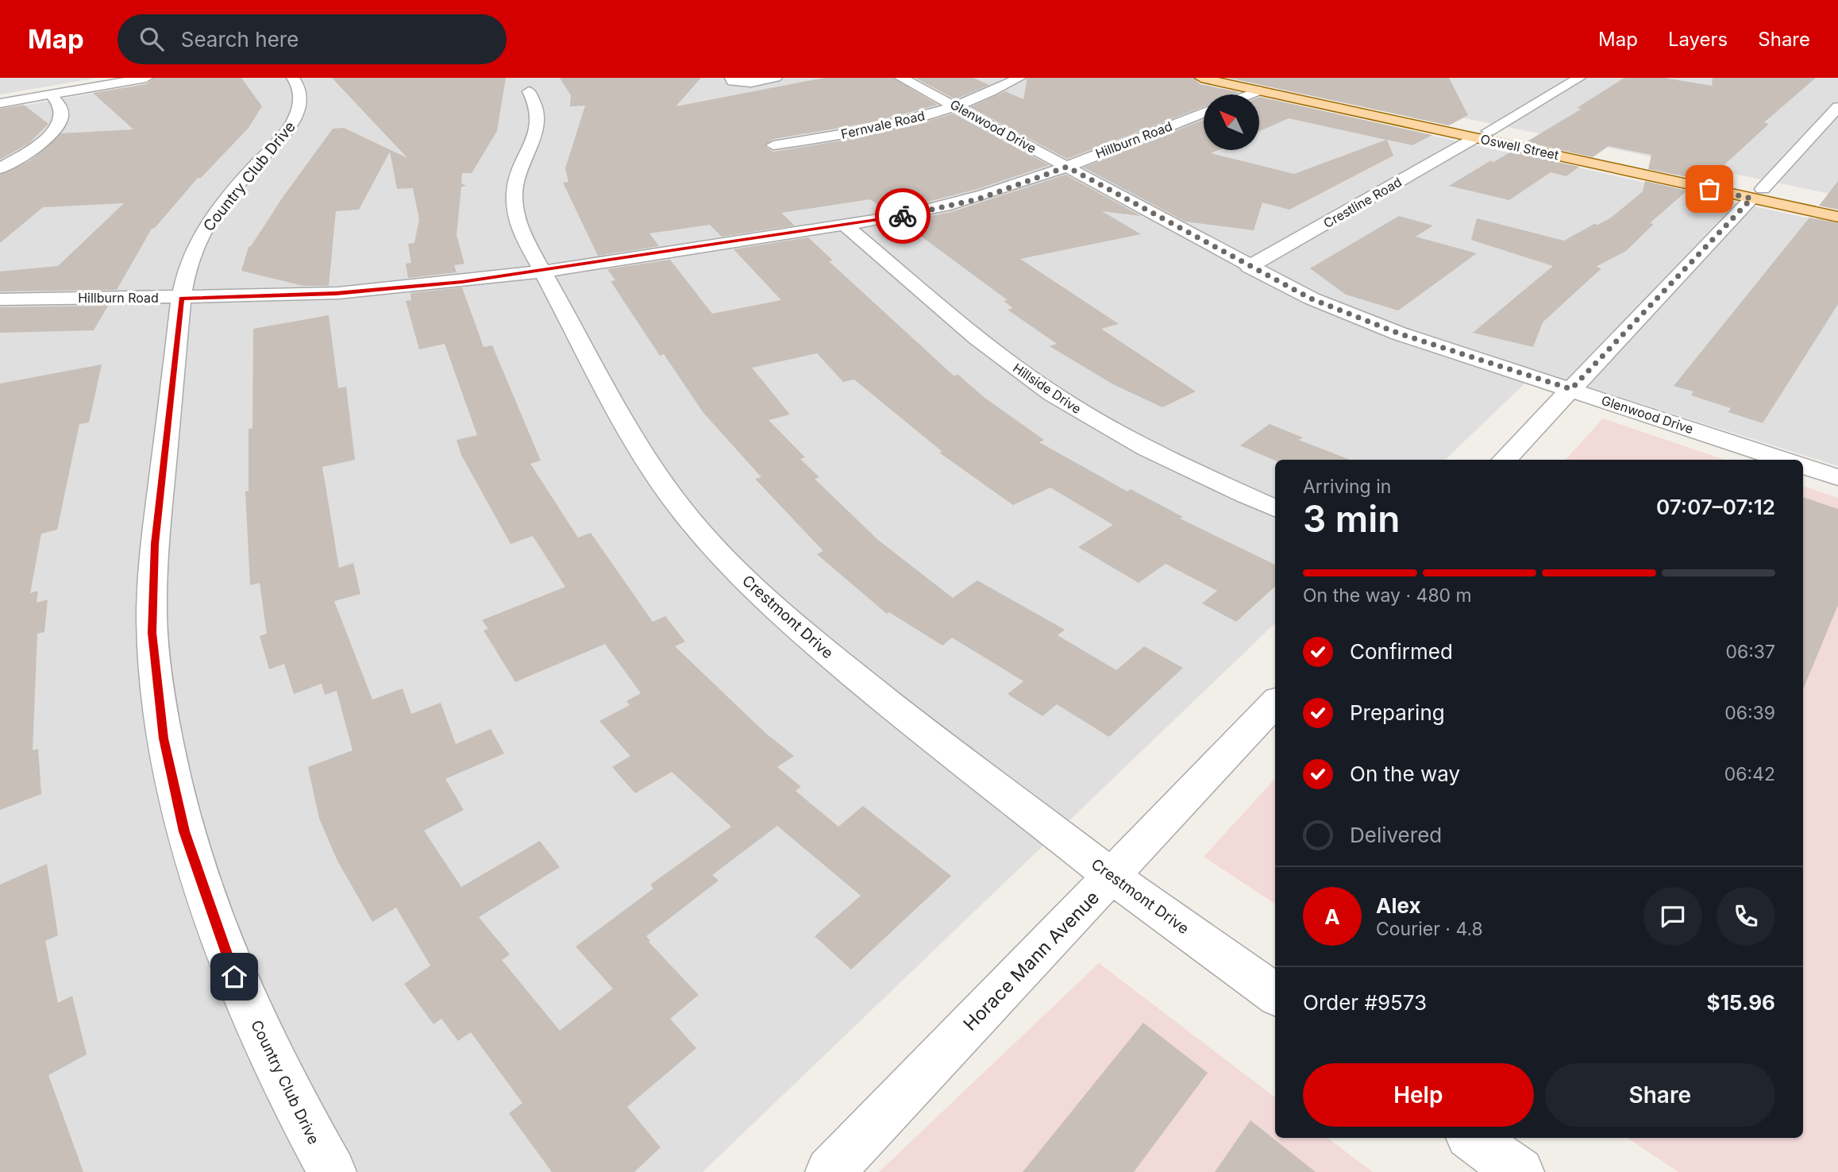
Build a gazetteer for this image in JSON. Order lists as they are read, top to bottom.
{
  "streets": {
    "main road": ["Oswell Street"],
    "street": [
      "Fernvale Road",
      "Glenwood Drive",
      "Hillburn Road",
      "Country Club Drive",
      "Crestline Road",
      "Hillside Drive",
      "Crestmont Drive",
      "Horace Mann Avenue"
    ]
  },
  "crossings": [
    ["Fernvale Road", "Glenwood Drive"],
    ["Glenwood Drive", "Hillburn Road"],
    ["Glenwood Drive", "Crestline Road"],
    ["Hillburn Road", "Country Club Drive"],
    ["Hillburn Road", "Hillside Drive"],
    ["Hillburn Road", "Crestmont Drive"],
    ["Oswell Street", "Crestline Road"],
    ["Crestmont Drive", "Horace Mann Avenue"]
  ],
  "north": "top left",
  "page": {
    "header": "Map",
    "search": "Search here",
    "nav": ["Map", "Layers", "Share"],
    "heading": ["3 min", "Arriving in", "07:07–07:12"],
    "panel": [
      "Alex",
      "Courier · 4.8",
      "Order #9573",
      "$15.96"
    ],
    "bar": "On the way · 480 m",
    "list": [
      ["Confirmed", "06:37"],
      ["Preparing", "06:39"],
      ["On the way", "06:42"],
      "Delivered"
    ],
    "round": "A",
    "buttons": ["Help", "Share"]
  }
}
